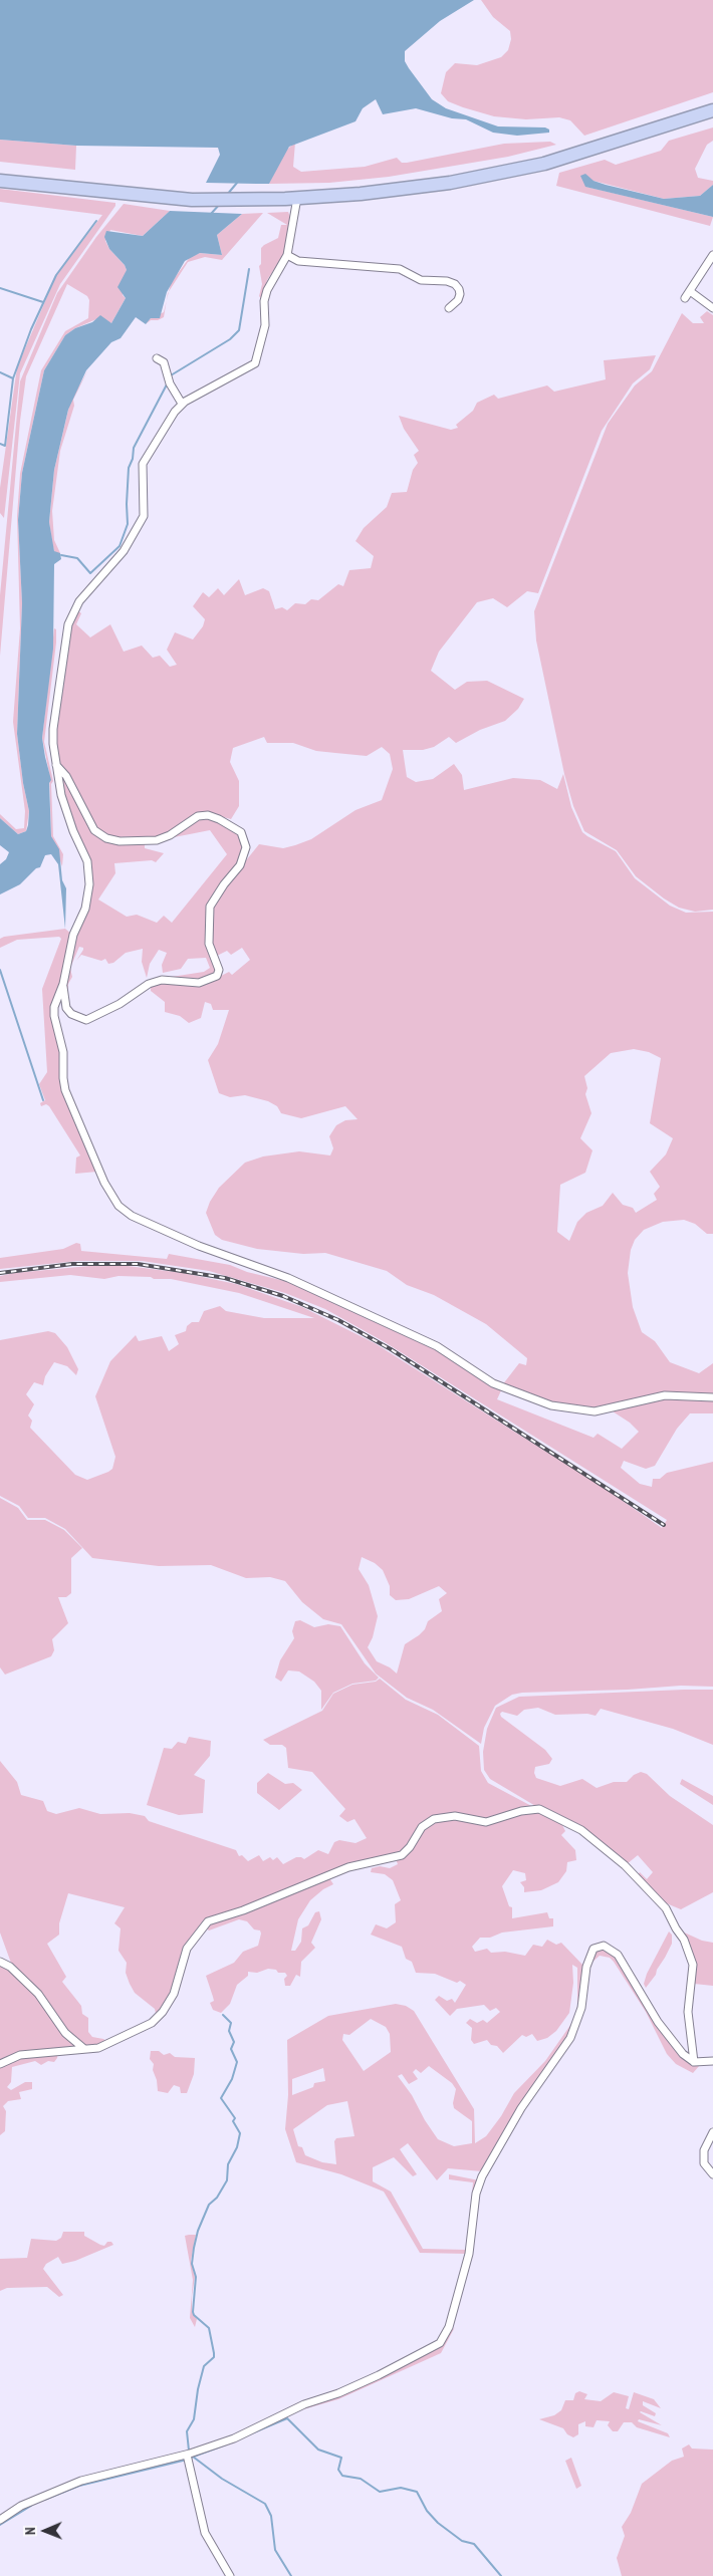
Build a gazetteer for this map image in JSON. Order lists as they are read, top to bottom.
{
  "north": "left"
}
